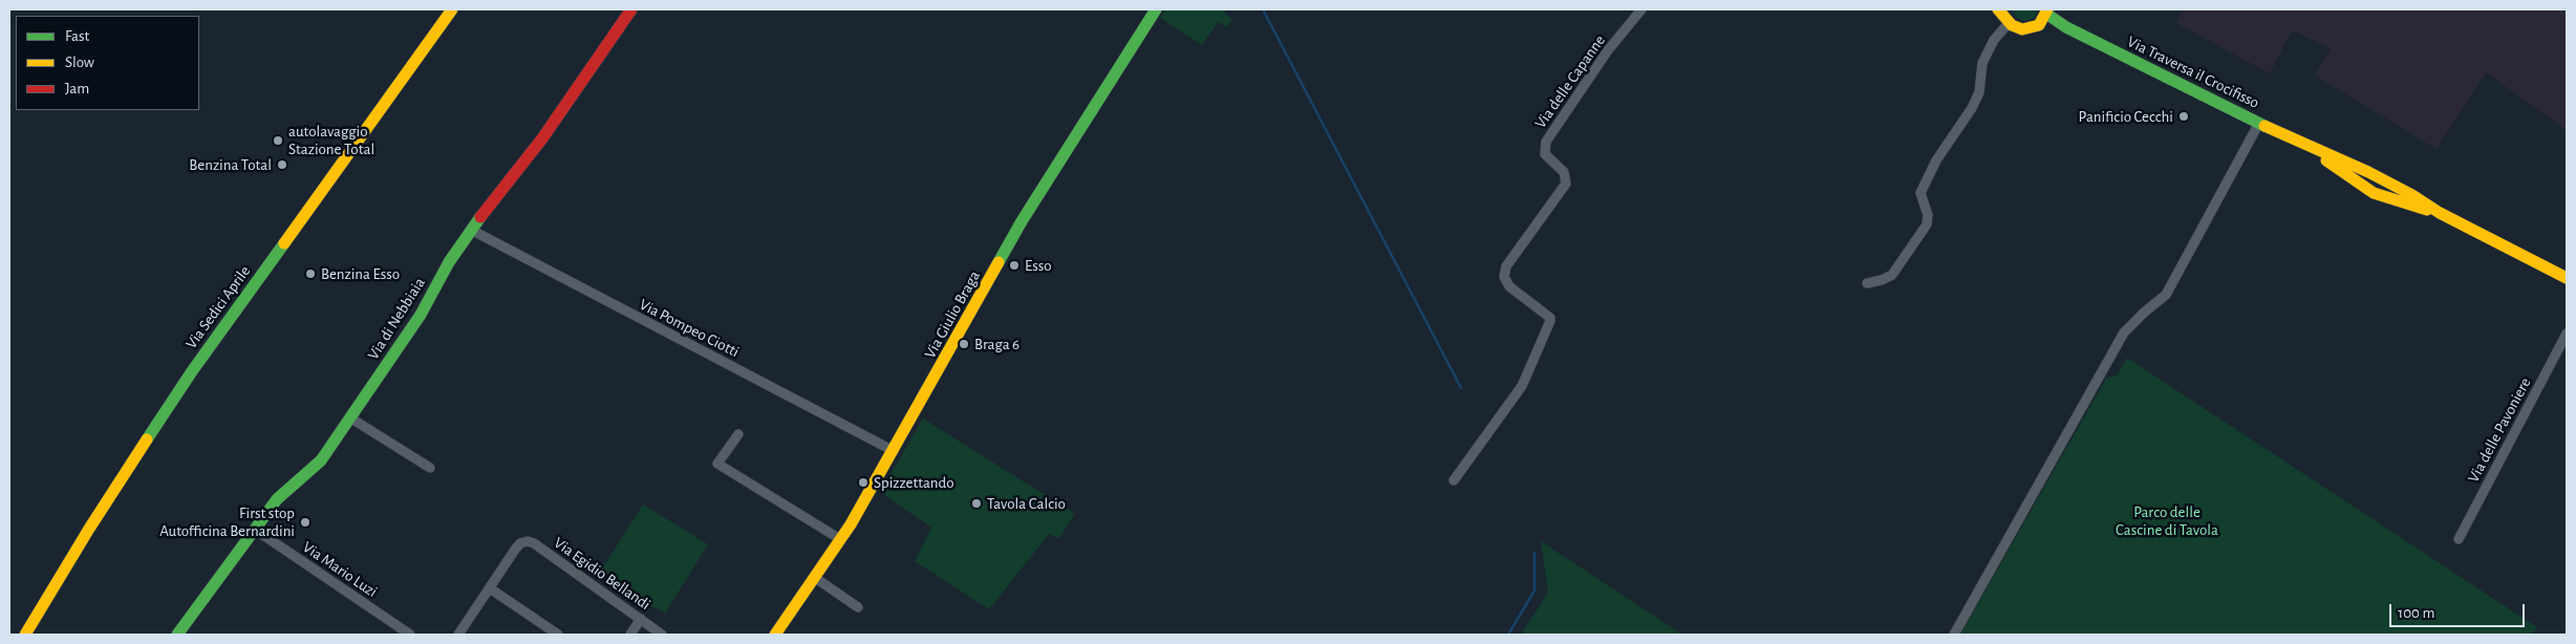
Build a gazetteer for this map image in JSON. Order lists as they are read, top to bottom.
{
  "streets": {
    "street": [
      "Via Traversa il Crocifisso",
      "Via delle Capanne",
      "Via Sedici Aprile",
      "Via Giulio Braga",
      "Via di Nebbiaia",
      "Via Pompeo Ciotti",
      "Via delle Pavoniere",
      "Via Mario Luzi",
      "Via Egidio Bellandi"
    ]
  },
  "crossings": [
    ["Via Giulio Braga", "Via Pompeo Ciotti"],
    ["Via di Nebbiaia", "Via Pompeo Ciotti"],
    ["Via di Nebbiaia", "Via Mario Luzi"]
  ],
  "parks": ["Parco delle Cascine di Tavola"],
  "places": [
    "Panificio Cecchi",
    "autolavaggio Stazione Total",
    "Benzina Total",
    "Esso",
    "Benzina Esso",
    "Braga 6",
    "Spizzettando",
    "Tavola Calcio",
    "First stop Autofficina Bernardini"
  ],
  "legend": ["Fast", "Slow", "Jam"],
  "scale_bar": "100 m"
}
